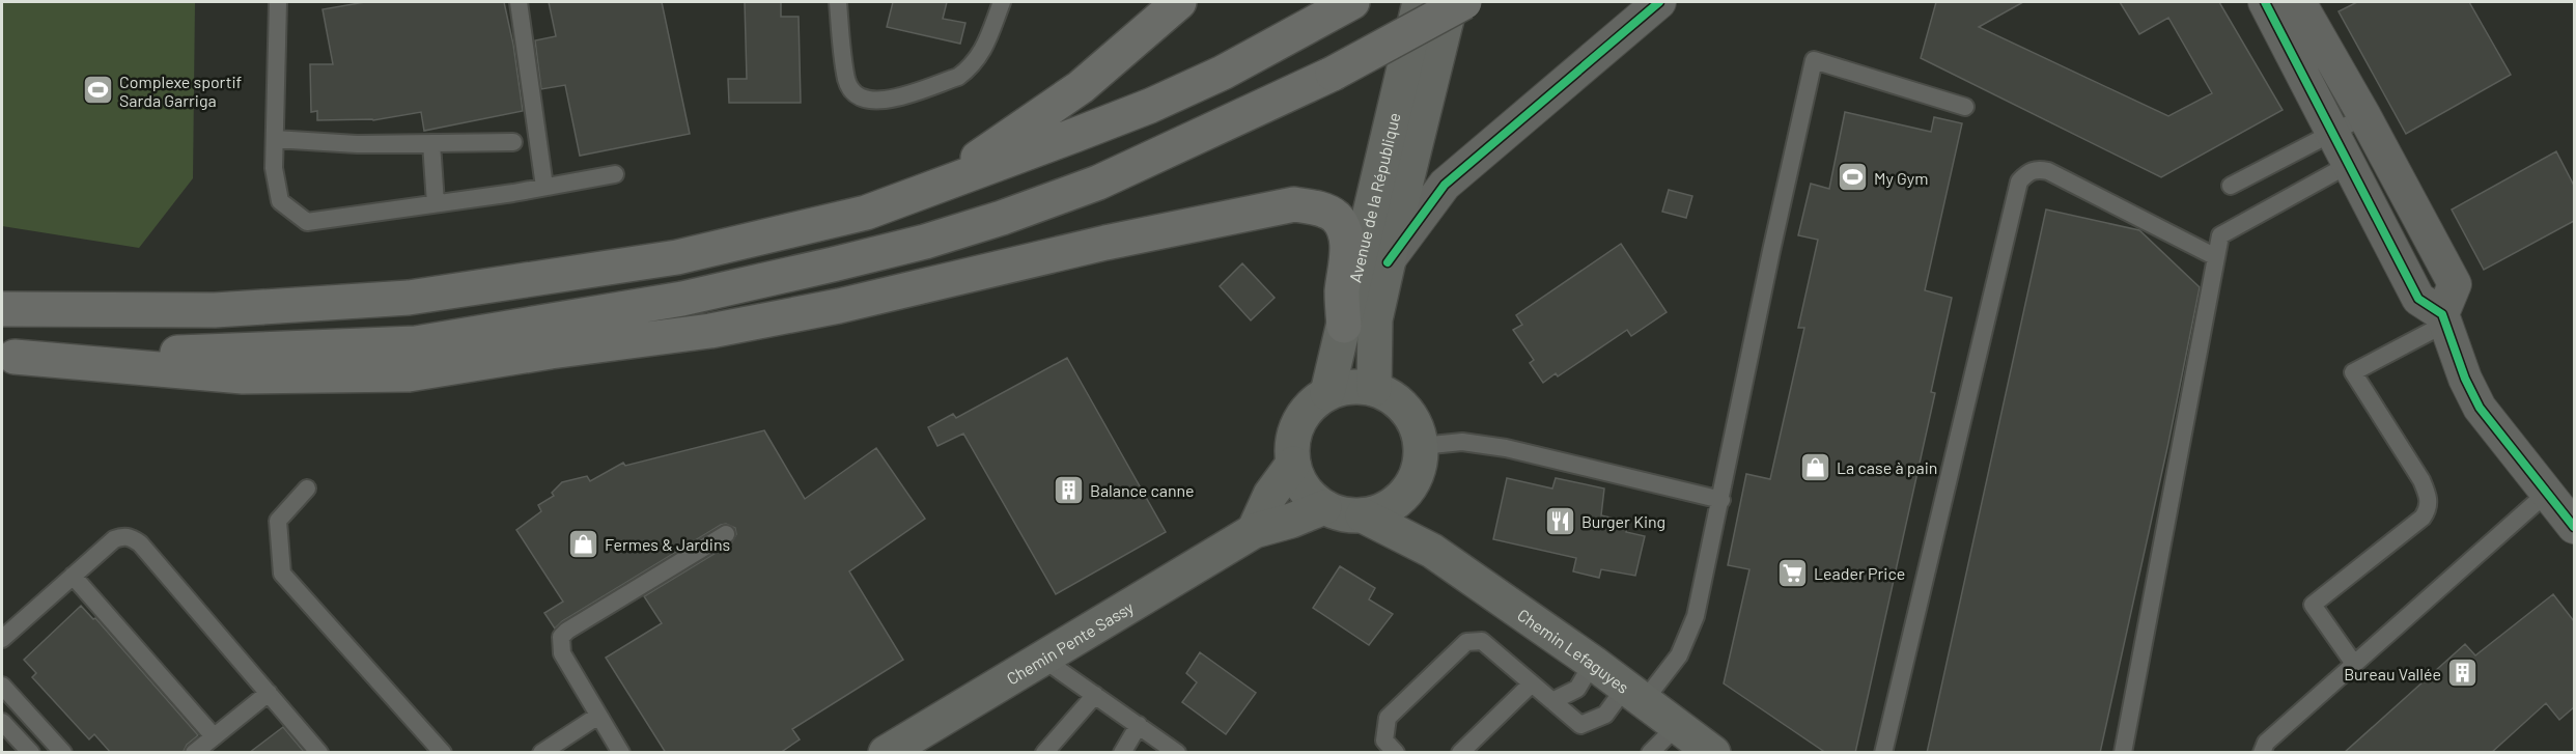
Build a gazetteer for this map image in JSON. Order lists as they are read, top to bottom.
{
  "streets": {
    "main road": ["Avenue de la République", "Chemin Pente Sassy", "Chemin Lefaguyes"]
  },
  "crossings": [
    ["Avenue de la République", "Chemin Pente Sassy"],
    ["Avenue de la République", "Chemin Lefaguyes"],
    ["Chemin Pente Sassy", "Chemin Lefaguyes"]
  ],
  "places": {
    "sports": ["Complexe sportif Sarda Garriga", "My Gym"],
    "shop": ["La case à pain", "Fermes & Jardins"],
    "building": ["Balance canne", "Bureau Vallée"],
    "restaurant": ["Burger King"],
    "supermarket": ["Leader Price"]
  }
}
